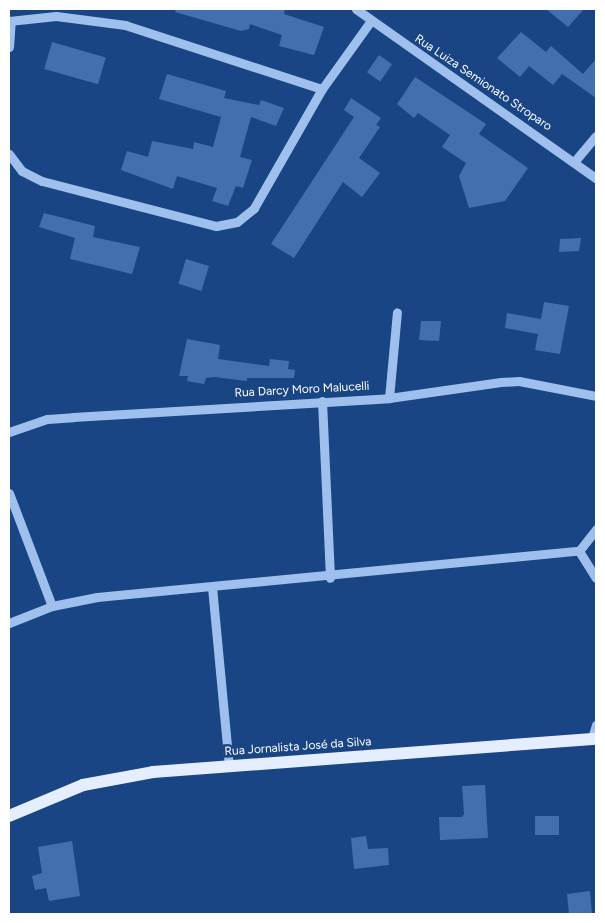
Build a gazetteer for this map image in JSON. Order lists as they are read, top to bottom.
{
  "streets": {
    "main road": ["Rua Jornalista José da Silva"],
    "street": ["Rua Luiza Semionato Stroparo", "Rua Darcy Moro Malucelli"]
  }
}
